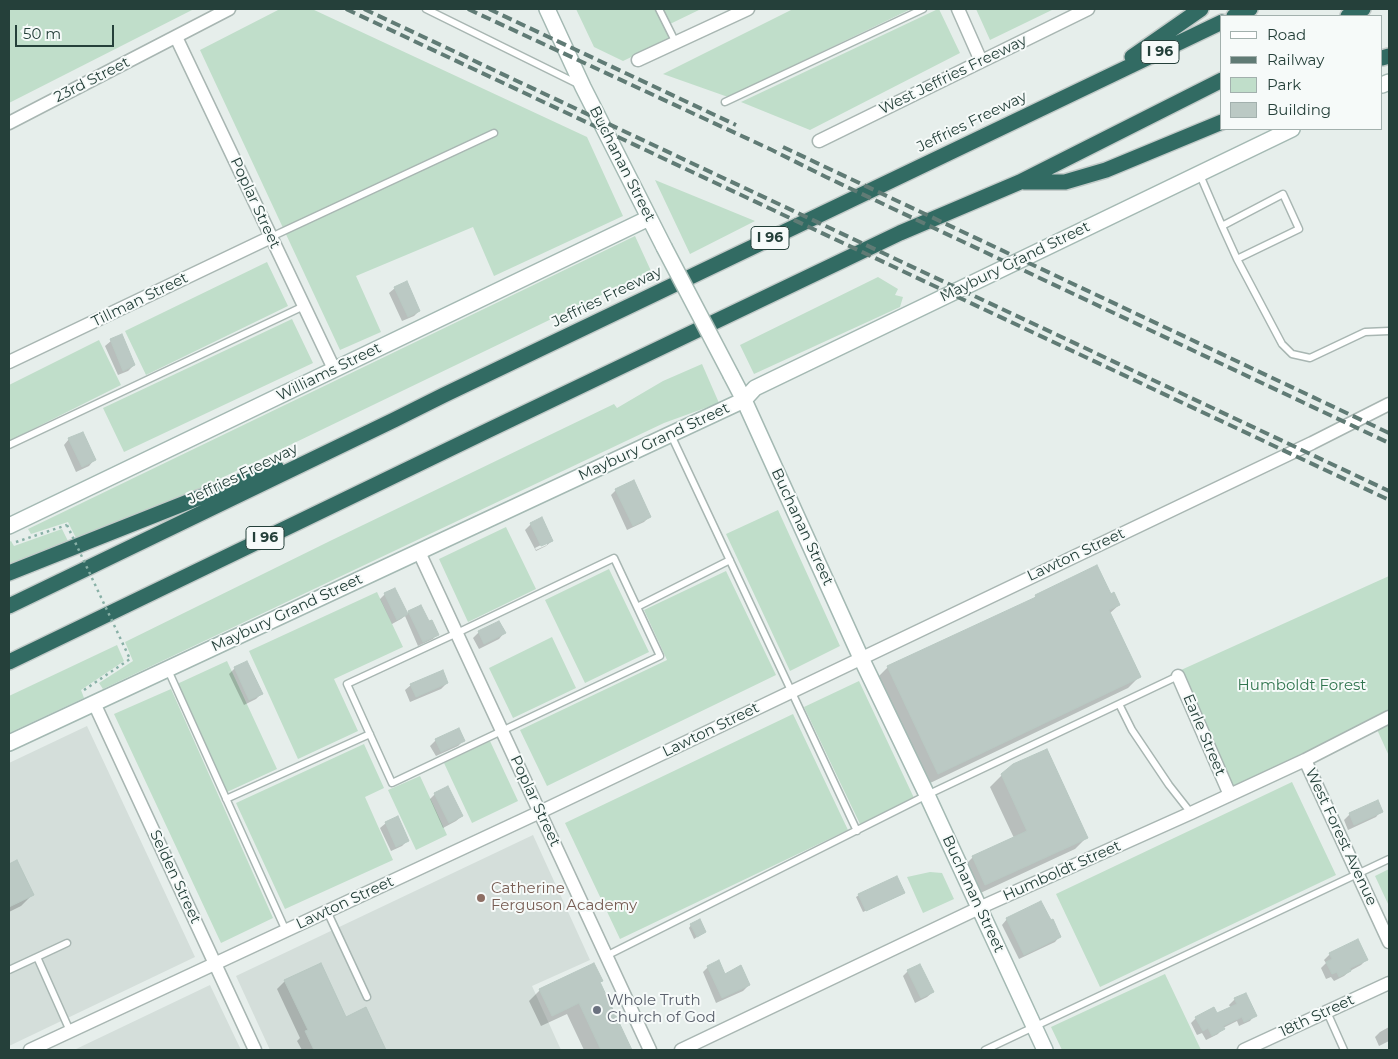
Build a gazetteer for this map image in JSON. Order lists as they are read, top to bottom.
{
  "streets": {
    "highway": ["I 96", "Jeffries Freeway"],
    "street": [
      "West Jeffries Freeway",
      "23rd Street",
      "Buchanan Street",
      "Poplar Street",
      "Maybury Grand Street",
      "Tillman Street",
      "Williams Street",
      "Lawton Street",
      "Earle Street",
      "West Forest Avenue",
      "Humboldt Street",
      "Selden Street",
      "18th Street"
    ]
  },
  "crossings": [
    ["23rd Street", "Poplar Street"],
    ["Buchanan Street", "Maybury Grand Street"],
    ["Buchanan Street", "Williams Street"],
    ["Buchanan Street", "Lawton Street"],
    ["Buchanan Street", "Humboldt Street"],
    ["Poplar Street", "Maybury Grand Street"],
    ["Poplar Street", "Tillman Street"],
    ["Poplar Street", "Williams Street"],
    ["Poplar Street", "Lawton Street"],
    ["Maybury Grand Street", "Selden Street"],
    ["Lawton Street", "Selden Street"],
    ["Earle Street", "Humboldt Street"],
    ["West Forest Avenue", "Humboldt Street"]
  ],
  "parks": ["Humboldt Forest"],
  "places": ["Catherine Ferguson Academy", "Whole Truth Church of God"],
  "legend": [
    "Road",
    "Railway",
    "Park",
    "Building"
  ],
  "scale_bar": "50 m"
}
